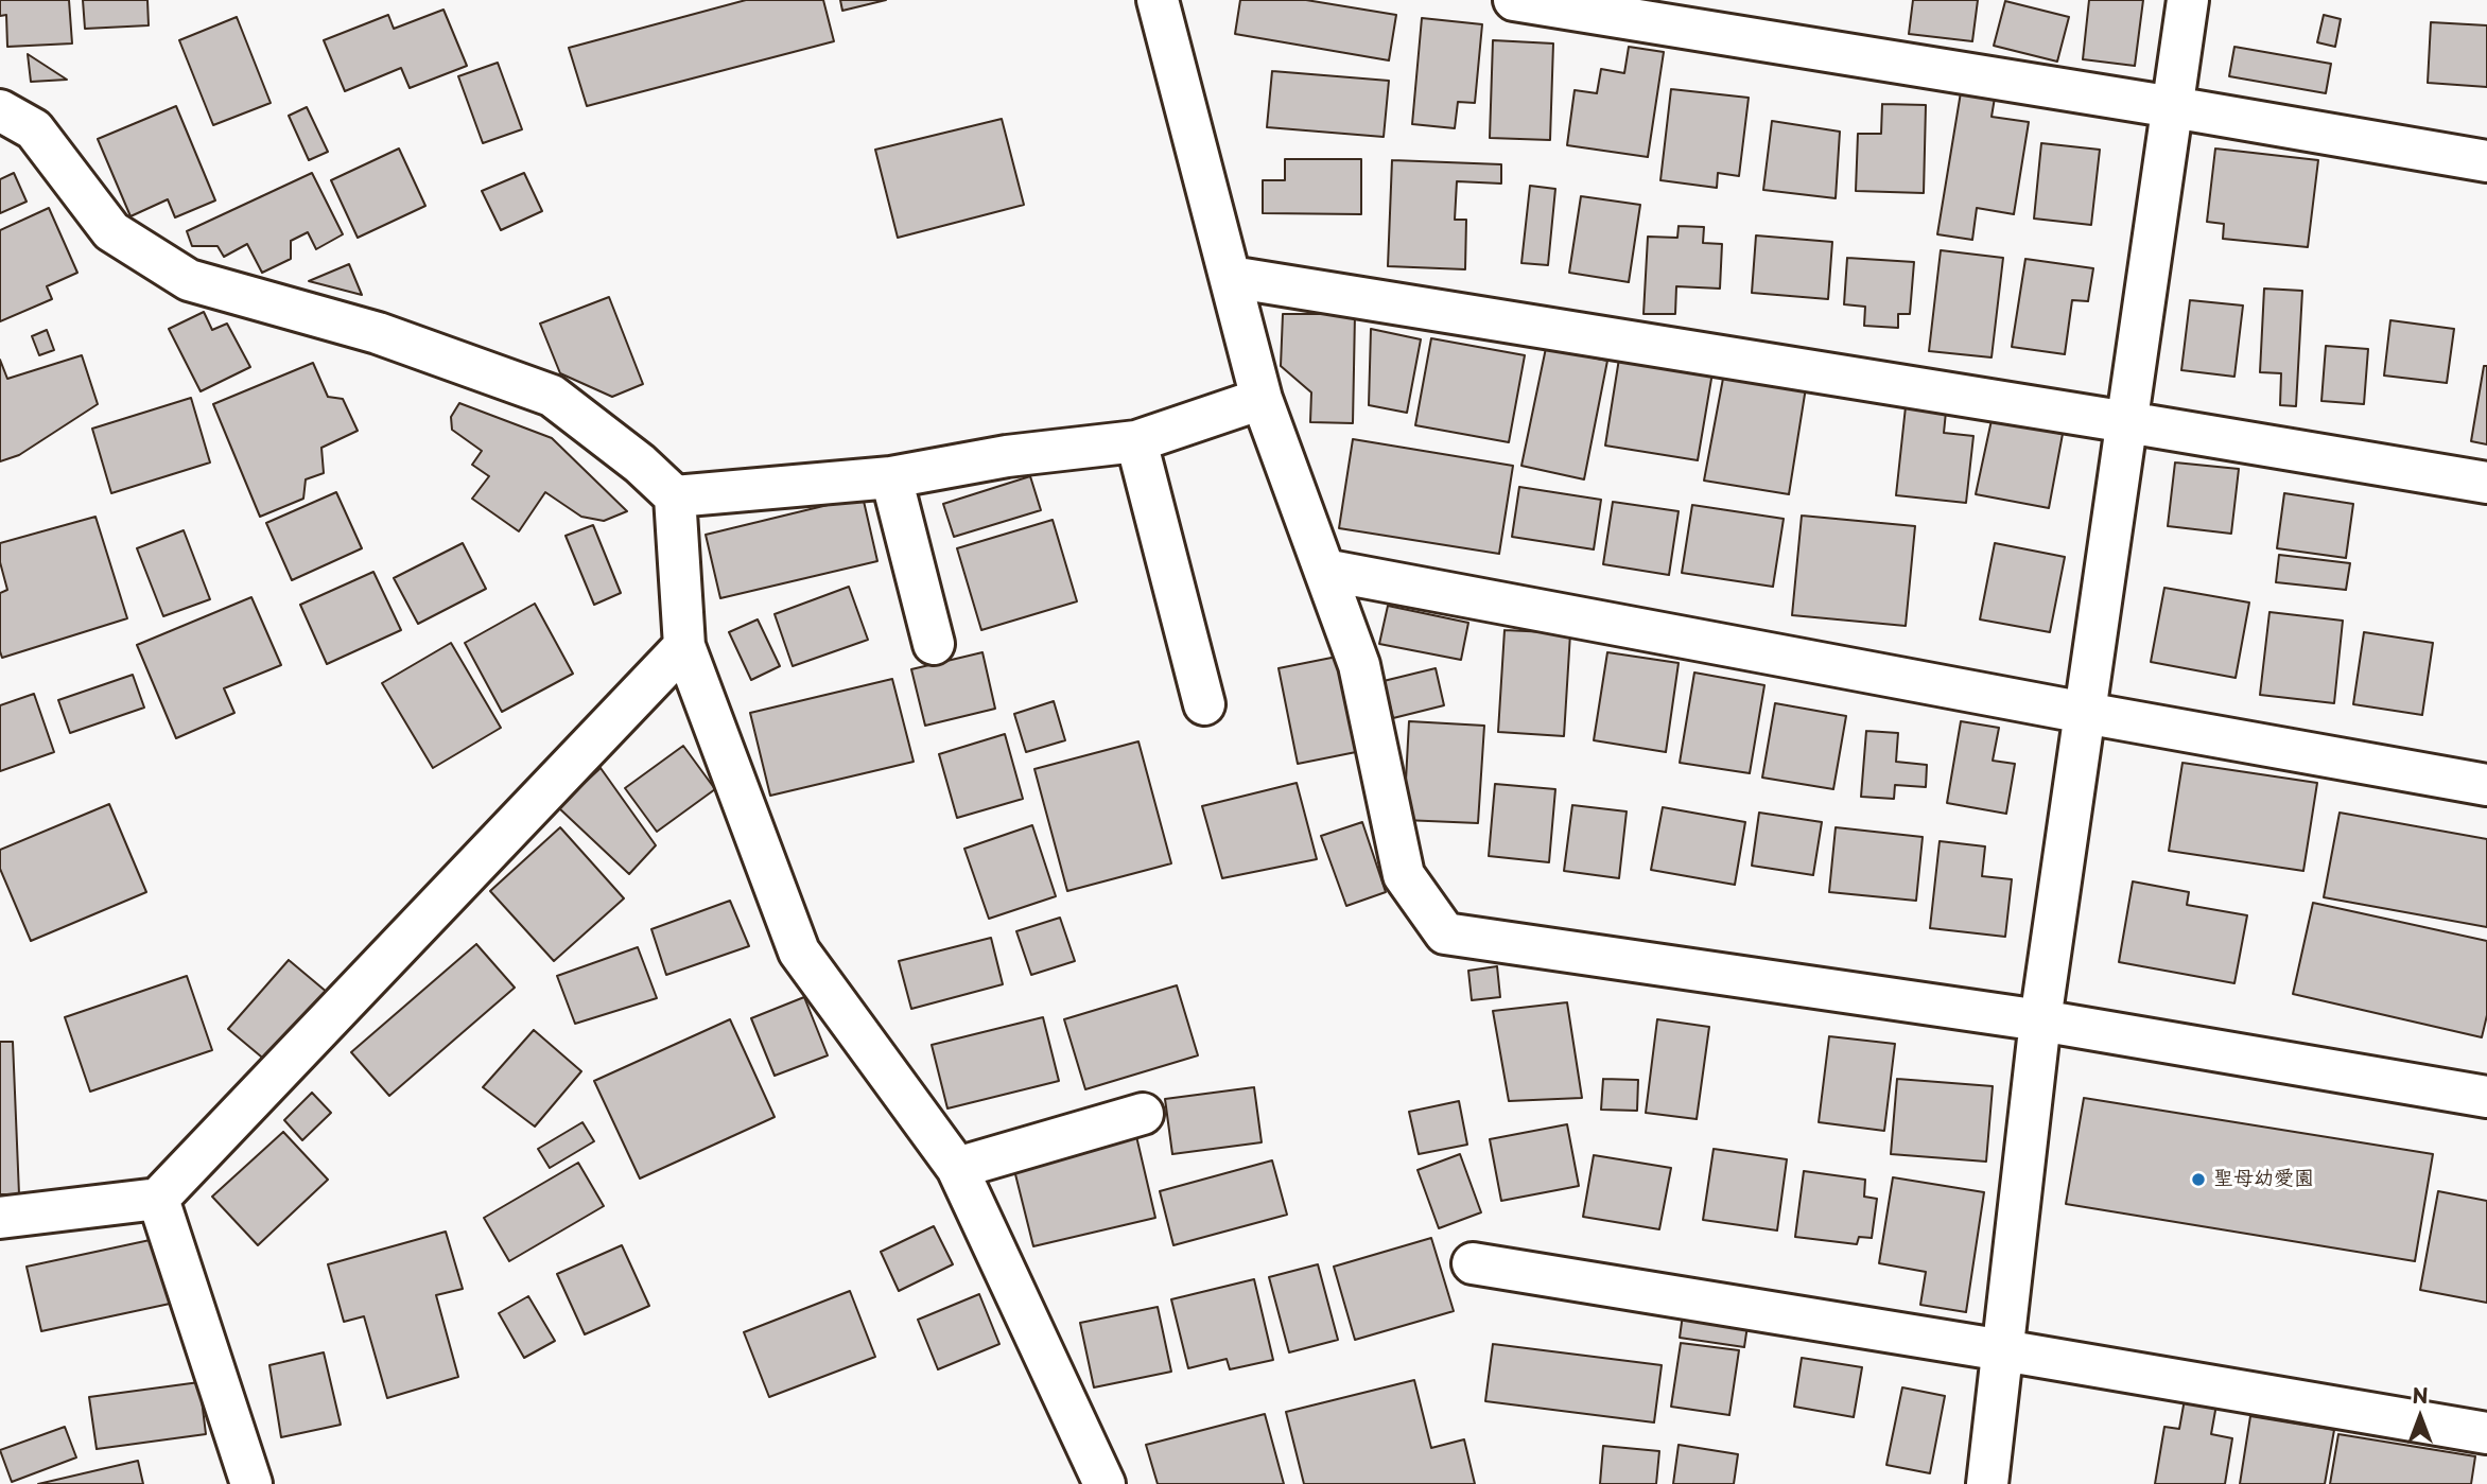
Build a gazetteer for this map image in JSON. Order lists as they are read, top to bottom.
{
  "places": ["聖母幼愛園"],
  "north": "top"
}
